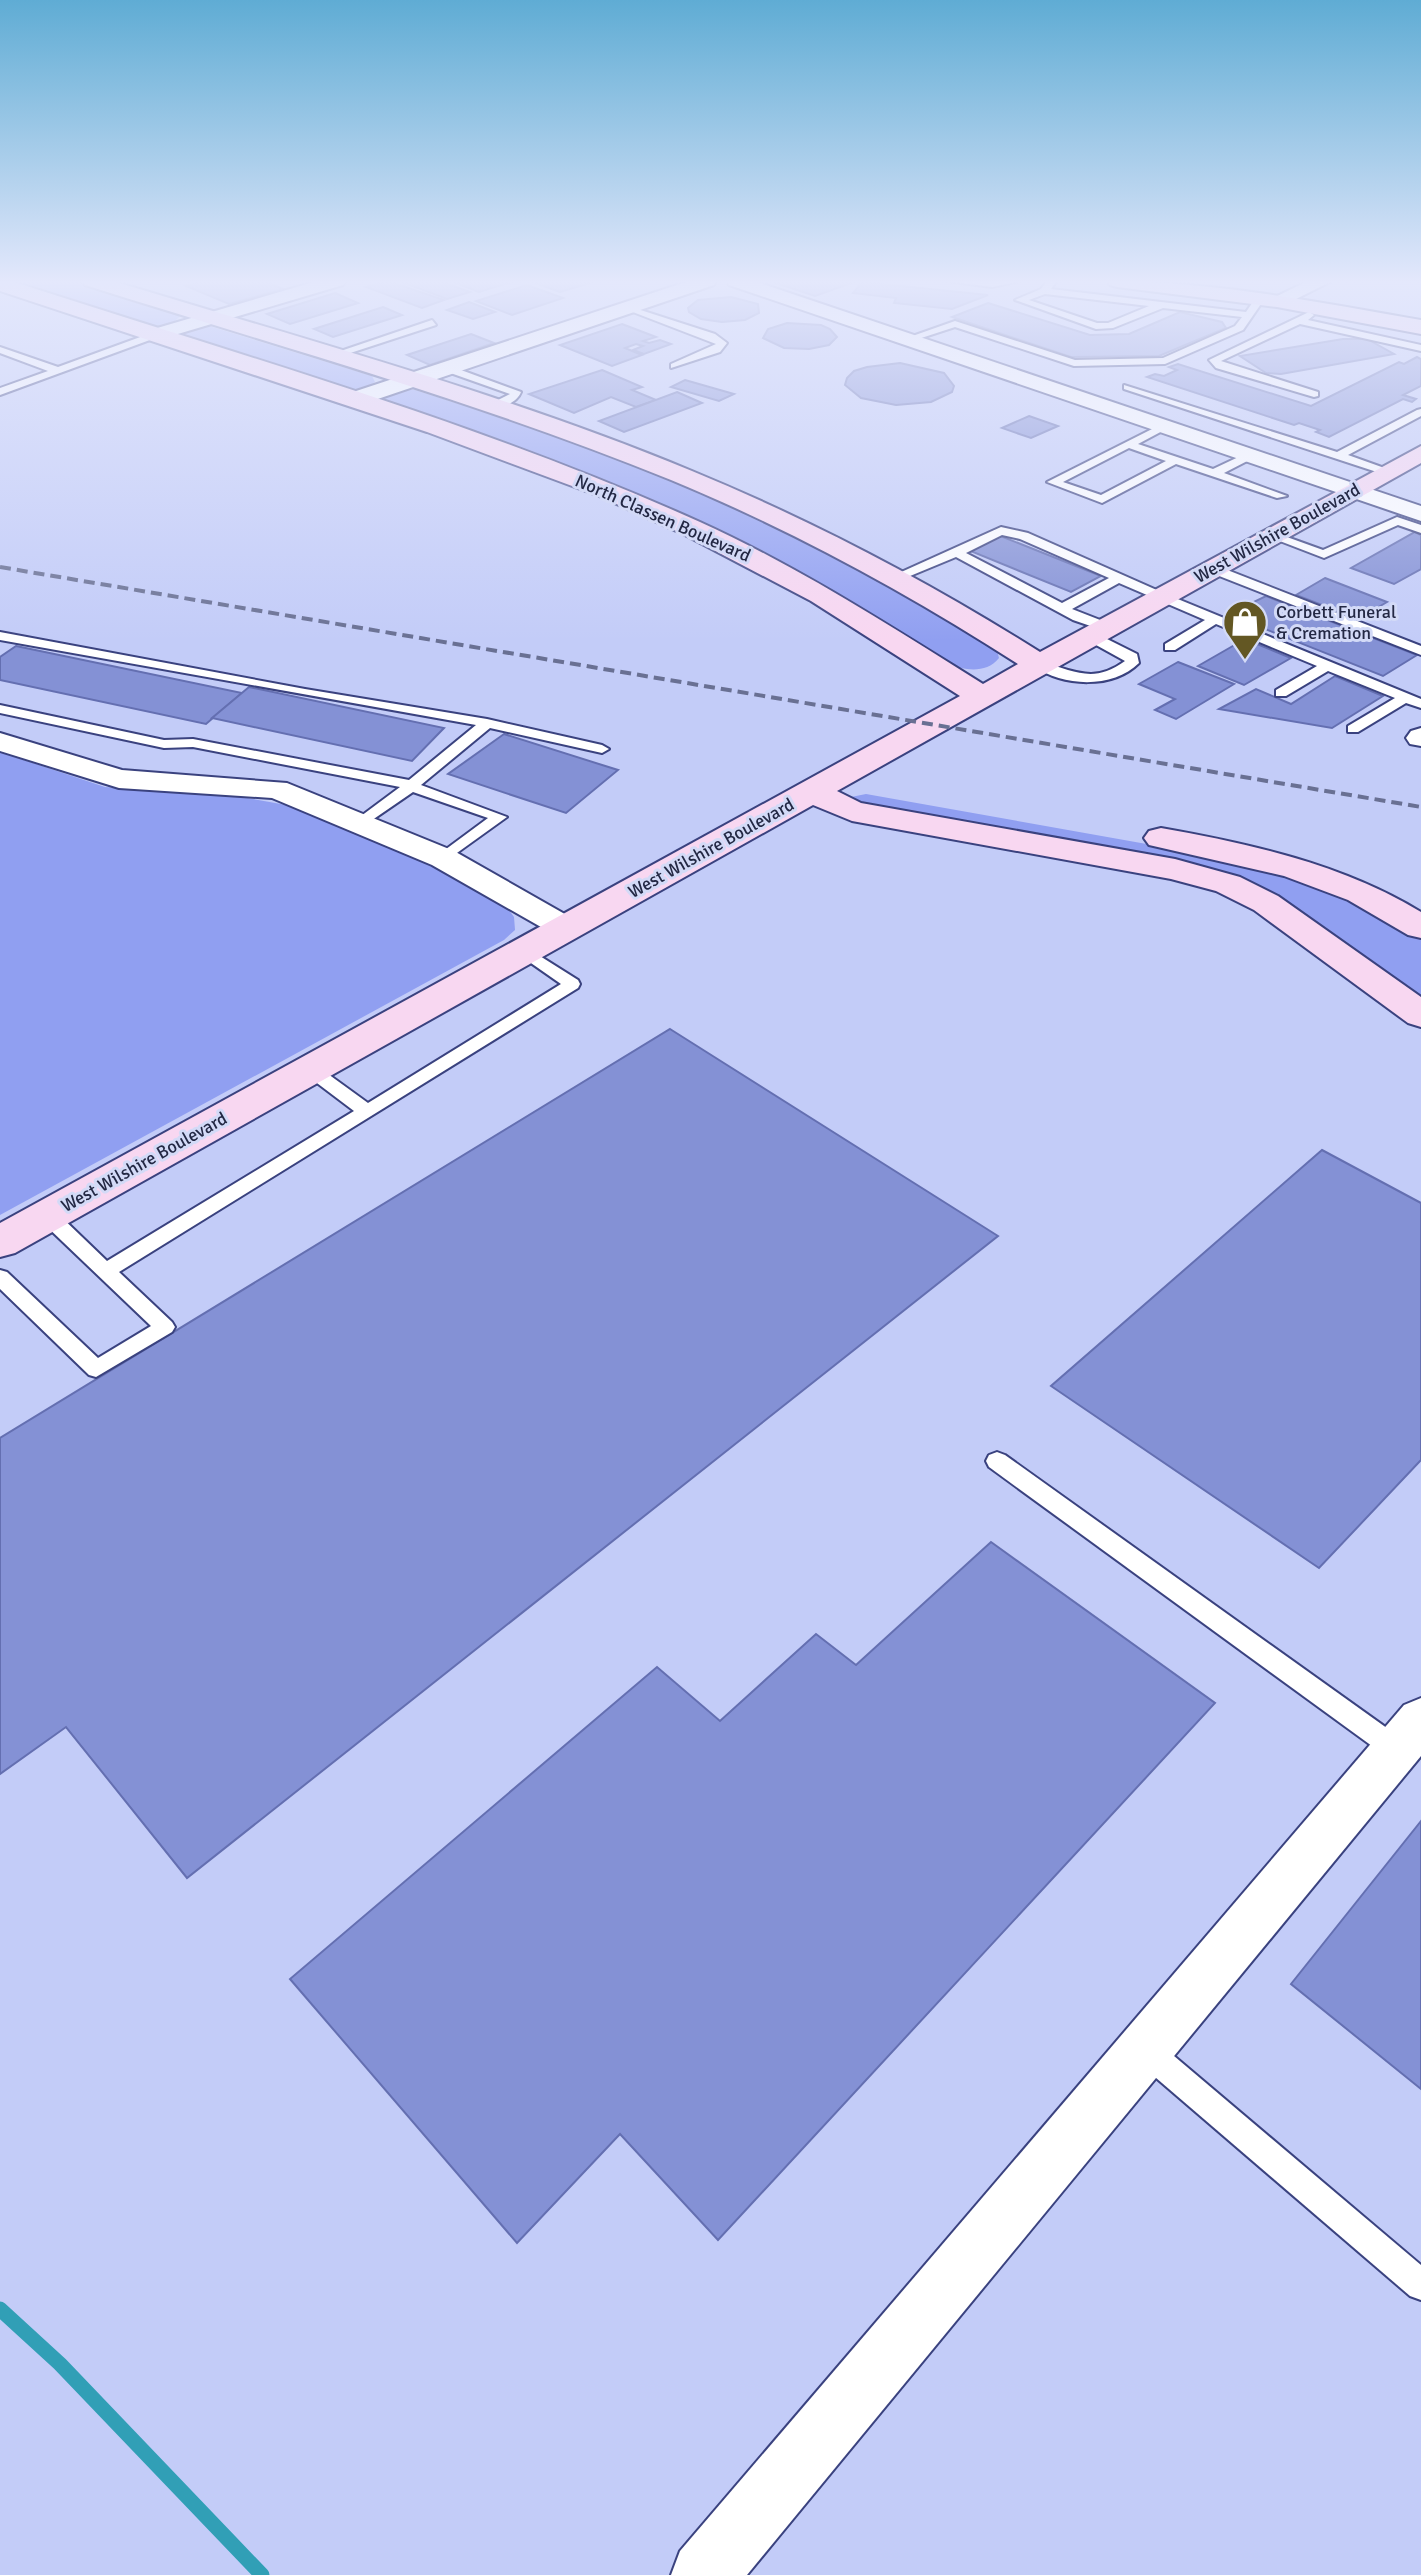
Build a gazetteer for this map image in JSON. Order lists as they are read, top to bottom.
{
  "streets": {
    "street": ["North Classen Boulevard", "West Wilshire Boulevard"]
  },
  "crossings": [
    ["North Classen Boulevard", "West Wilshire Boulevard"]
  ],
  "places": {
    "shop": ["Corbett Funeral & Cremation"]
  }
}
